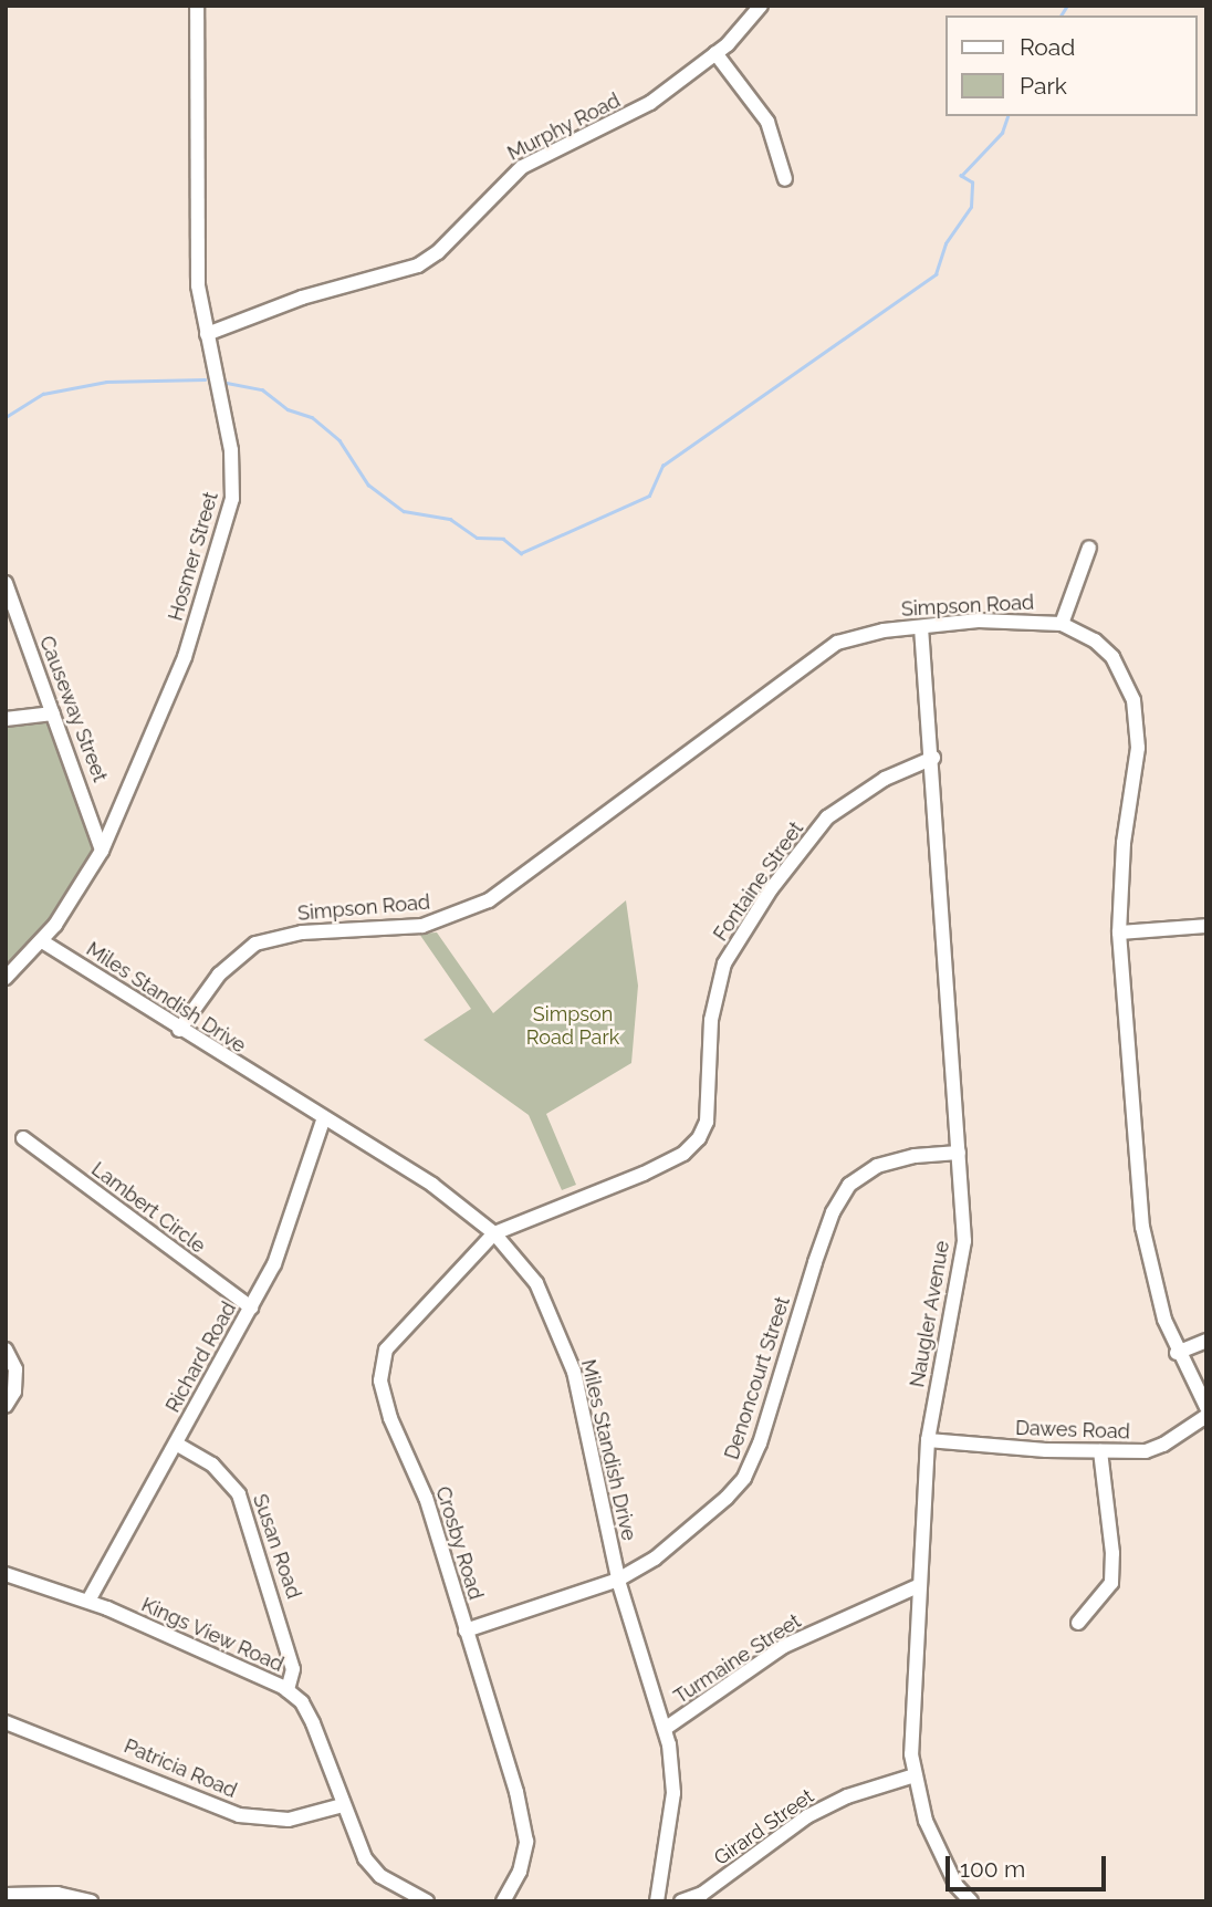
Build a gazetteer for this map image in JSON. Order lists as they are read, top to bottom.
{
  "streets": {
    "street": [
      "Murphy Road",
      "Hosmer Street",
      "Simpson Road",
      "Causeway Street",
      "Fontaine Street",
      "Miles Standish Drive",
      "Lambert Circle",
      "Naugler Avenue",
      "Richard Road",
      "Denoncourt Street",
      "Dawes Road",
      "Crosby Road",
      "Susan Road",
      "Kings View Road",
      "Turmaine Street",
      "Patricia Road",
      "Girard Street"
    ]
  },
  "crossings": [
    ["Murphy Road", "Hosmer Street"],
    ["Hosmer Street", "Causeway Street"],
    ["Hosmer Street", "Miles Standish Drive"],
    ["Simpson Road", "Miles Standish Drive"],
    ["Simpson Road", "Naugler Avenue"],
    ["Fontaine Street", "Miles Standish Drive"],
    ["Fontaine Street", "Naugler Avenue"],
    ["Fontaine Street", "Crosby Road"],
    ["Miles Standish Drive", "Richard Road"],
    ["Miles Standish Drive", "Denoncourt Street"],
    ["Miles Standish Drive", "Crosby Road"],
    ["Miles Standish Drive", "Turmaine Street"],
    ["Lambert Circle", "Richard Road"],
    ["Naugler Avenue", "Denoncourt Street"],
    ["Naugler Avenue", "Dawes Road"],
    ["Naugler Avenue", "Turmaine Street"],
    ["Naugler Avenue", "Girard Street"],
    ["Richard Road", "Susan Road"],
    ["Richard Road", "Kings View Road"],
    ["Denoncourt Street", "Crosby Road"],
    ["Susan Road", "Kings View Road"],
    ["Kings View Road", "Patricia Road"]
  ],
  "parks": ["Simpson Road Park"],
  "legend": ["Road", "Park"],
  "scale_bar": "100 m"
}
